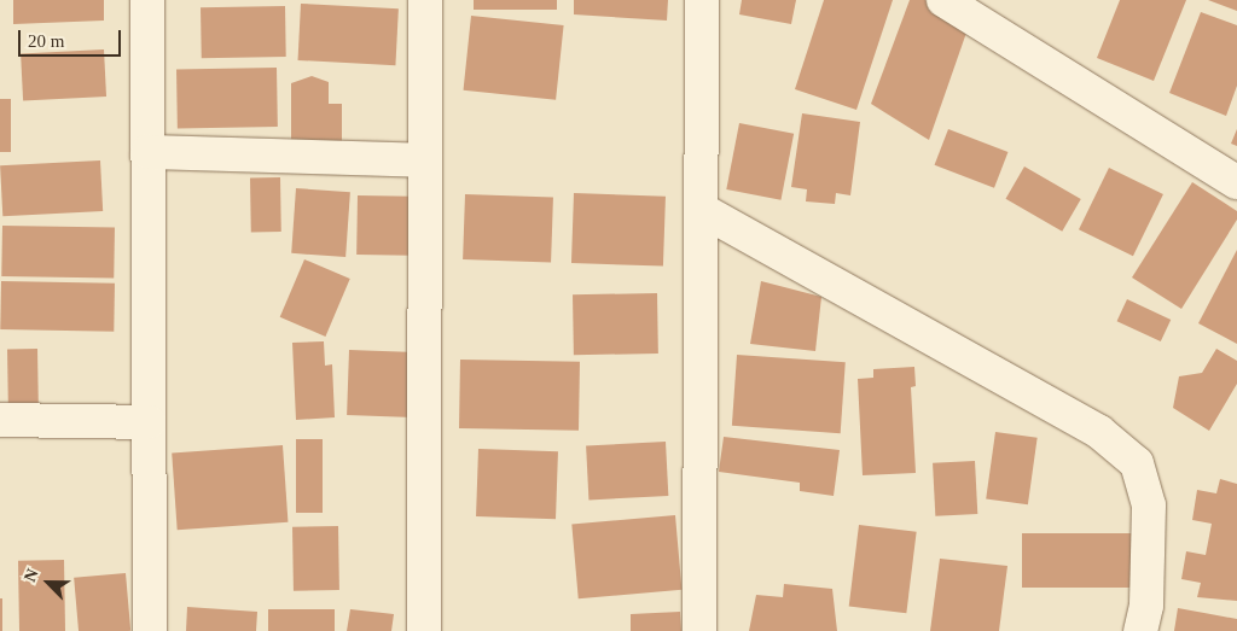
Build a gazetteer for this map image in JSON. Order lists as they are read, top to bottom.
{
  "scale_bar": "20 m",
  "north": "top left"
}
